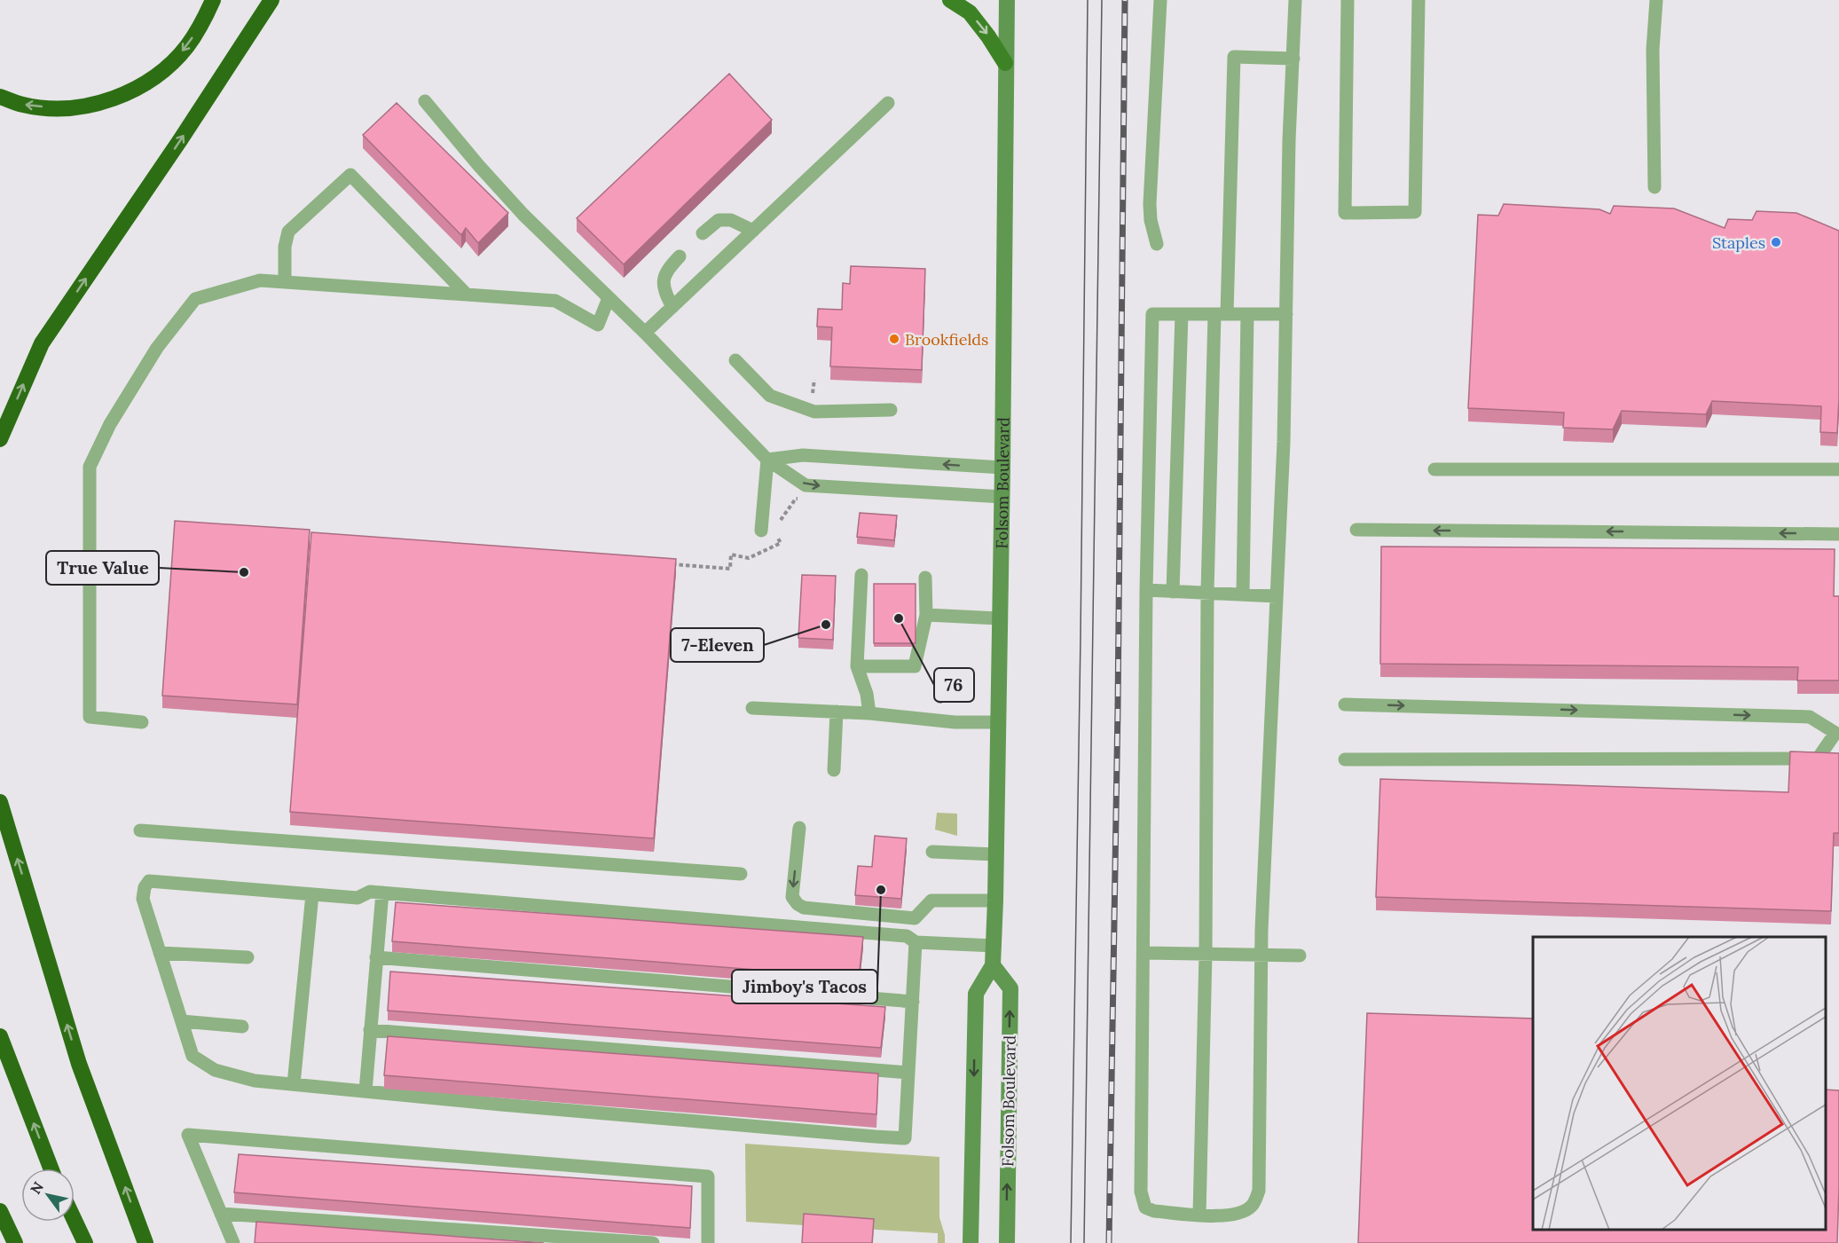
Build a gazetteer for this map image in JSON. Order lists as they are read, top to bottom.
{
  "streets": {
    "main road": ["Folsom Boulevard"]
  },
  "places": [
    "Staples",
    "Brookfields",
    "True Value",
    "76",
    "7-Eleven",
    "Jimboy's Tacos"
  ],
  "north": "top left"
}
